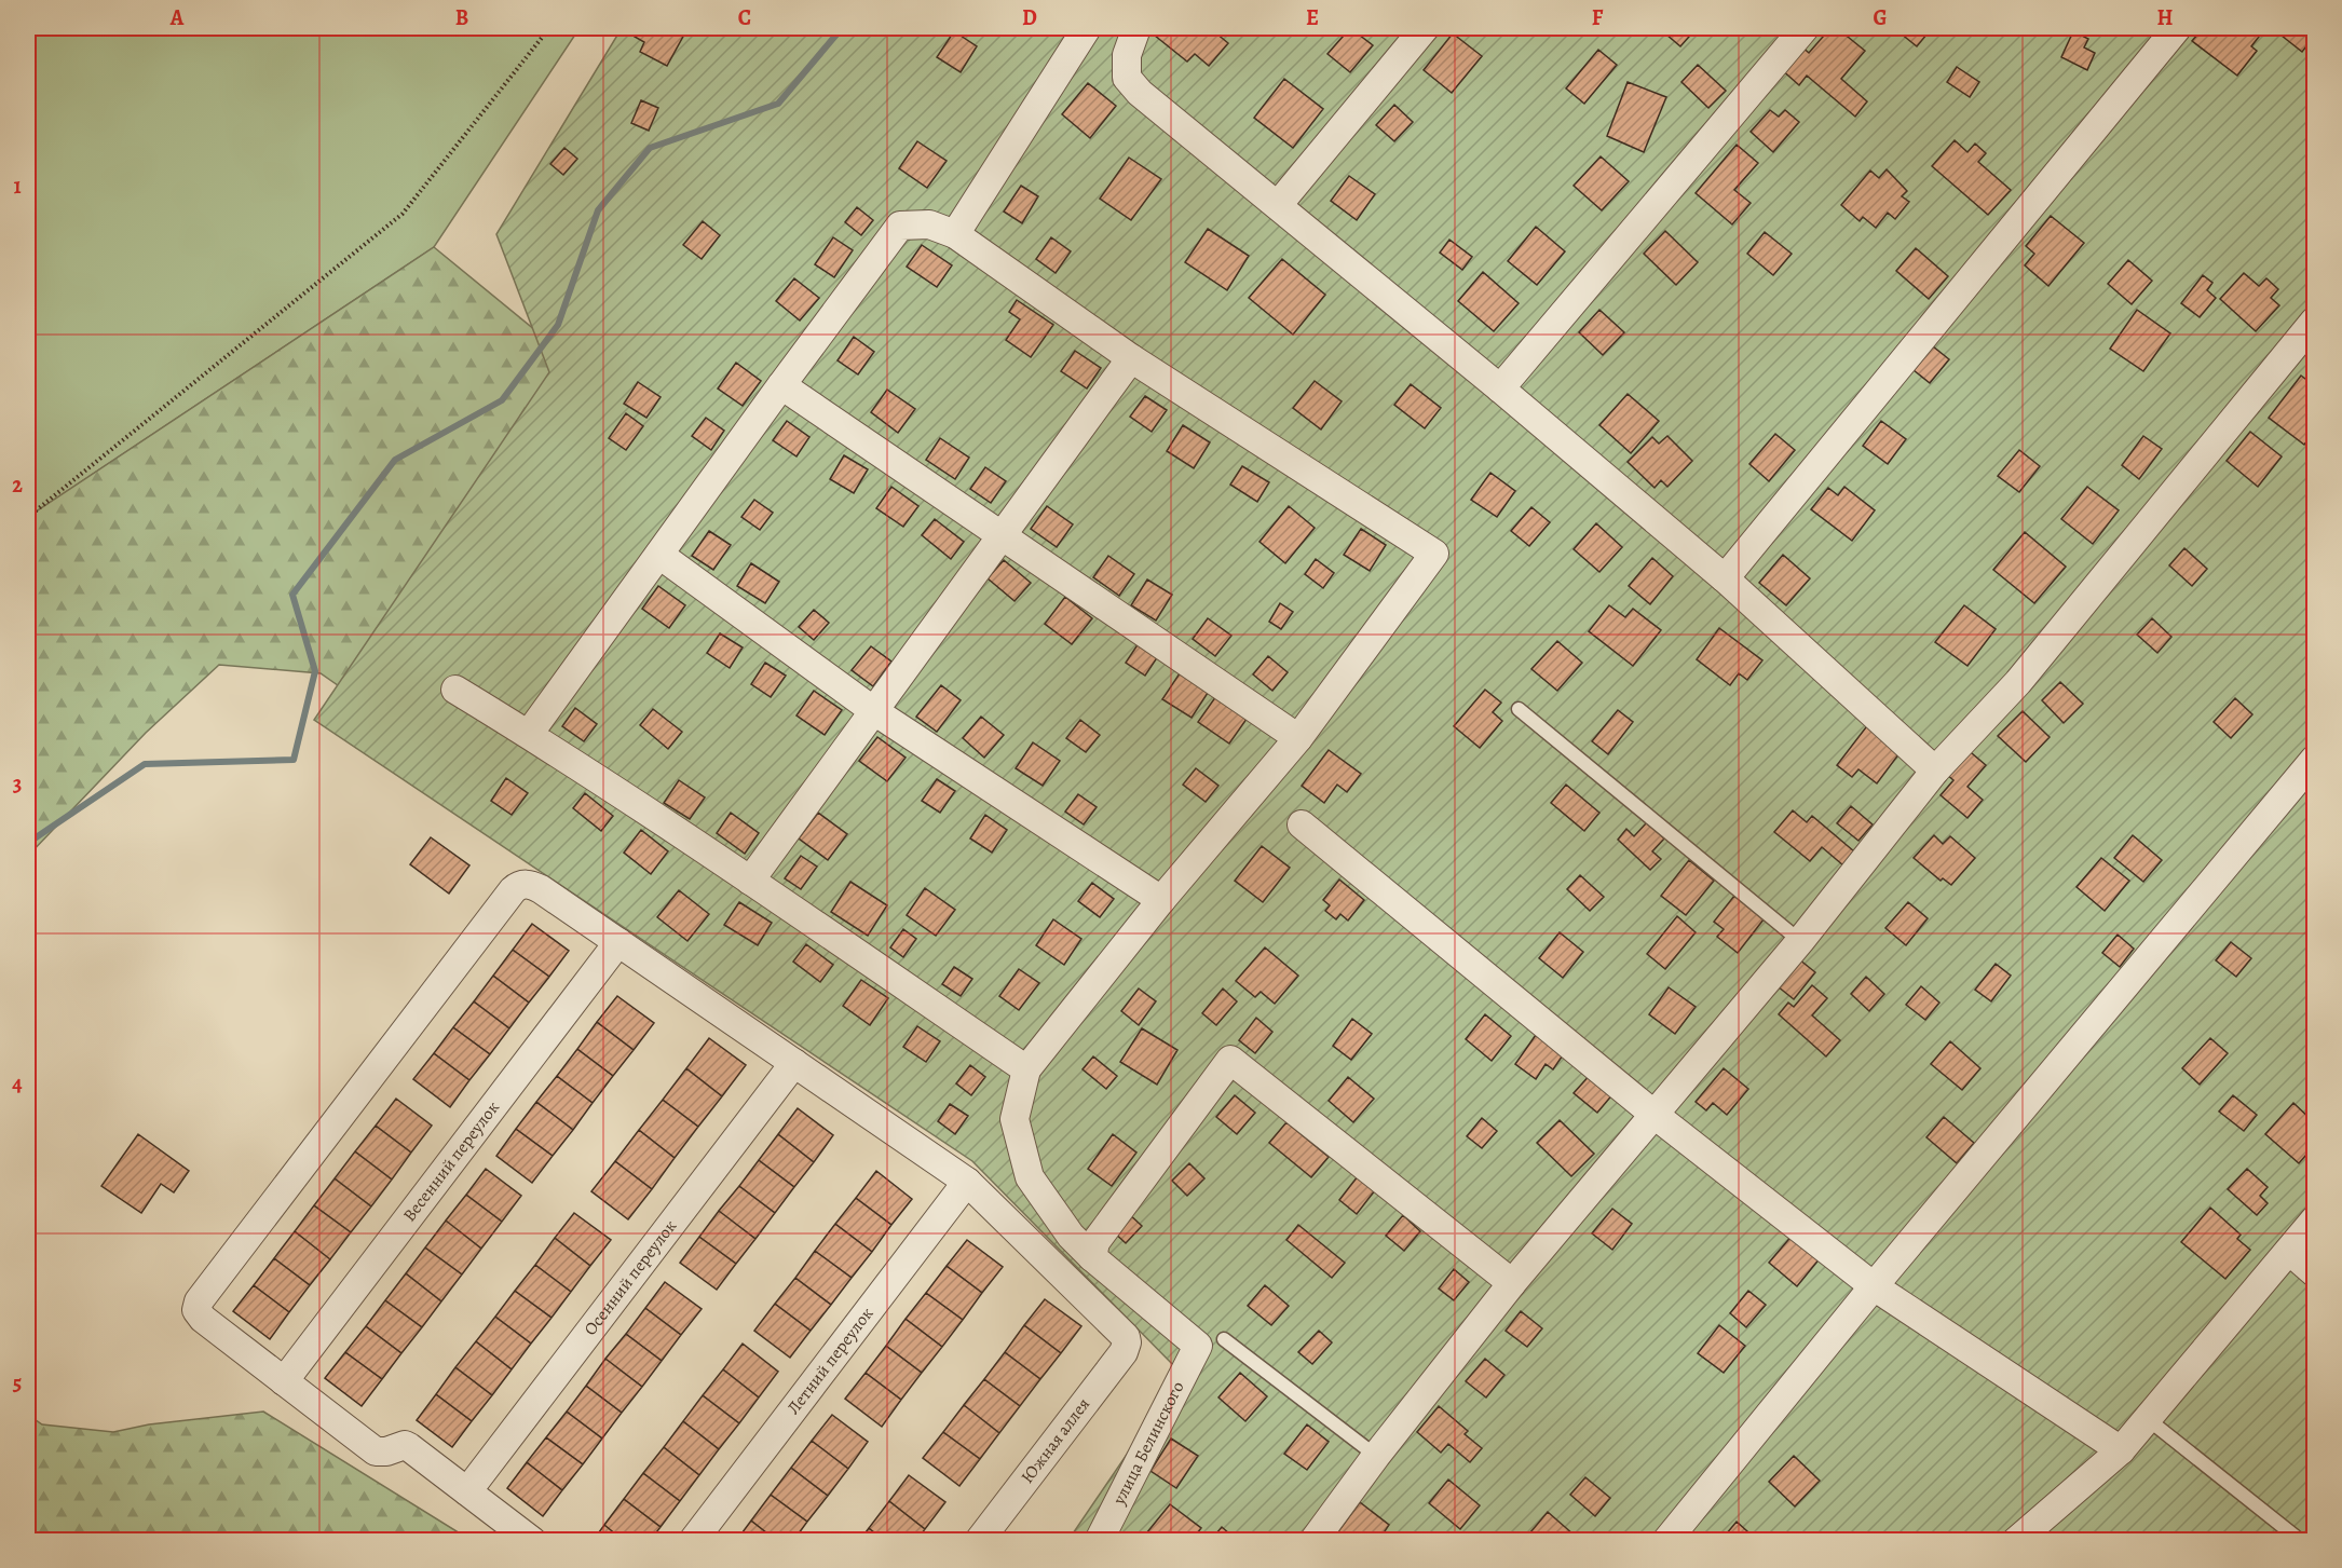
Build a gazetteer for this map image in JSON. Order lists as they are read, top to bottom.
{
  "streets": {
    "street": [
      "Весенний переулок",
      "Осенний переулок",
      "Летний переулок",
      "Южная аллея",
      "улица Белинского"
    ]
  },
  "crossings": [
    ["Летний переулок", "Южная аллея"]
  ],
  "grid": {
    "columns": [
      "A",
      "B",
      "C",
      "D",
      "E",
      "F",
      "G",
      "H"
    ],
    "rows": [
      "1",
      "2",
      "3",
      "4",
      "5"
    ]
  }
}
